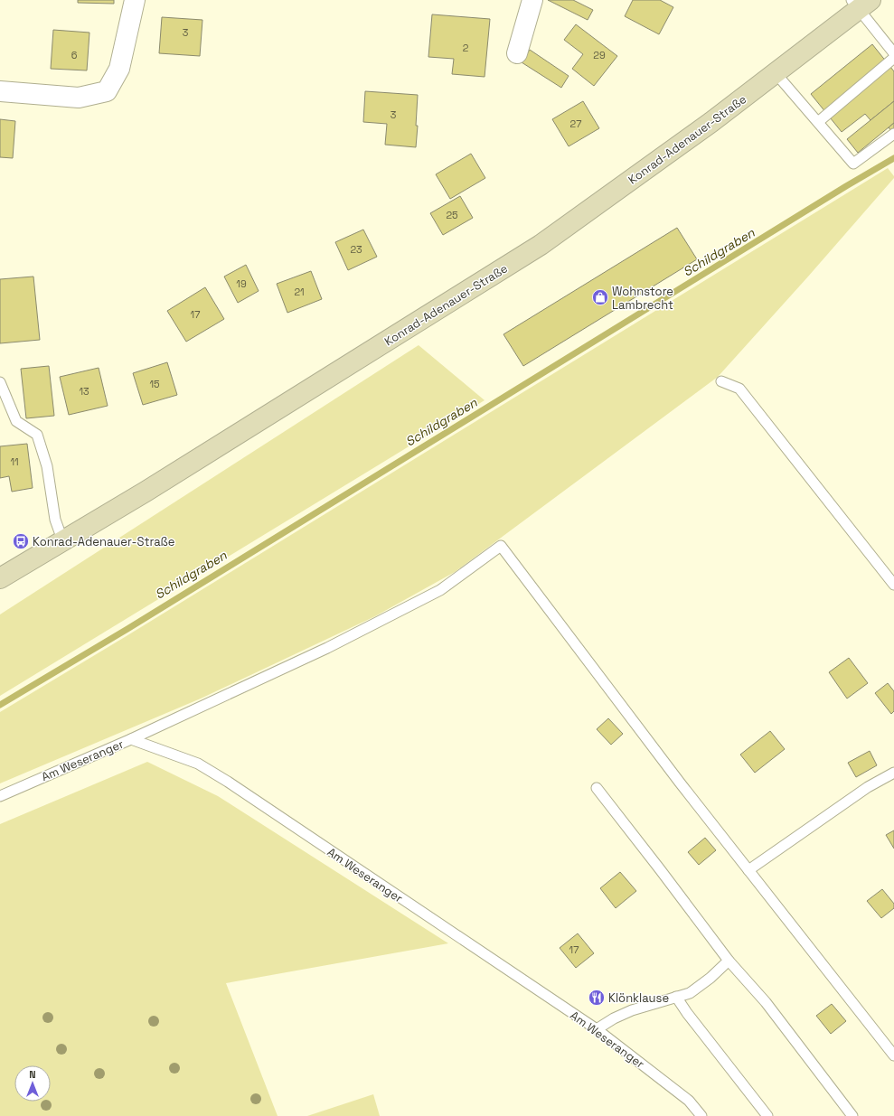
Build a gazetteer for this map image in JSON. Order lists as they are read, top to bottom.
{
  "streets": {
    "main road": ["Konrad-Adenauer-Straße"],
    "lane": ["Am Weseranger"]
  },
  "water": ["Schildgraben"],
  "places": {
    "shop": ["Wohnstore Lambrecht"],
    "bus stop": ["Konrad-Adenauer-Straße"],
    "restaurant": ["Klönklause"]
  },
  "house_numbers": [
    "3",
    "2",
    "6",
    "29",
    "3",
    "27",
    "25",
    "23",
    "19",
    "21",
    "17",
    "15",
    "13",
    "11",
    "17"
  ],
  "north": "top"
}
